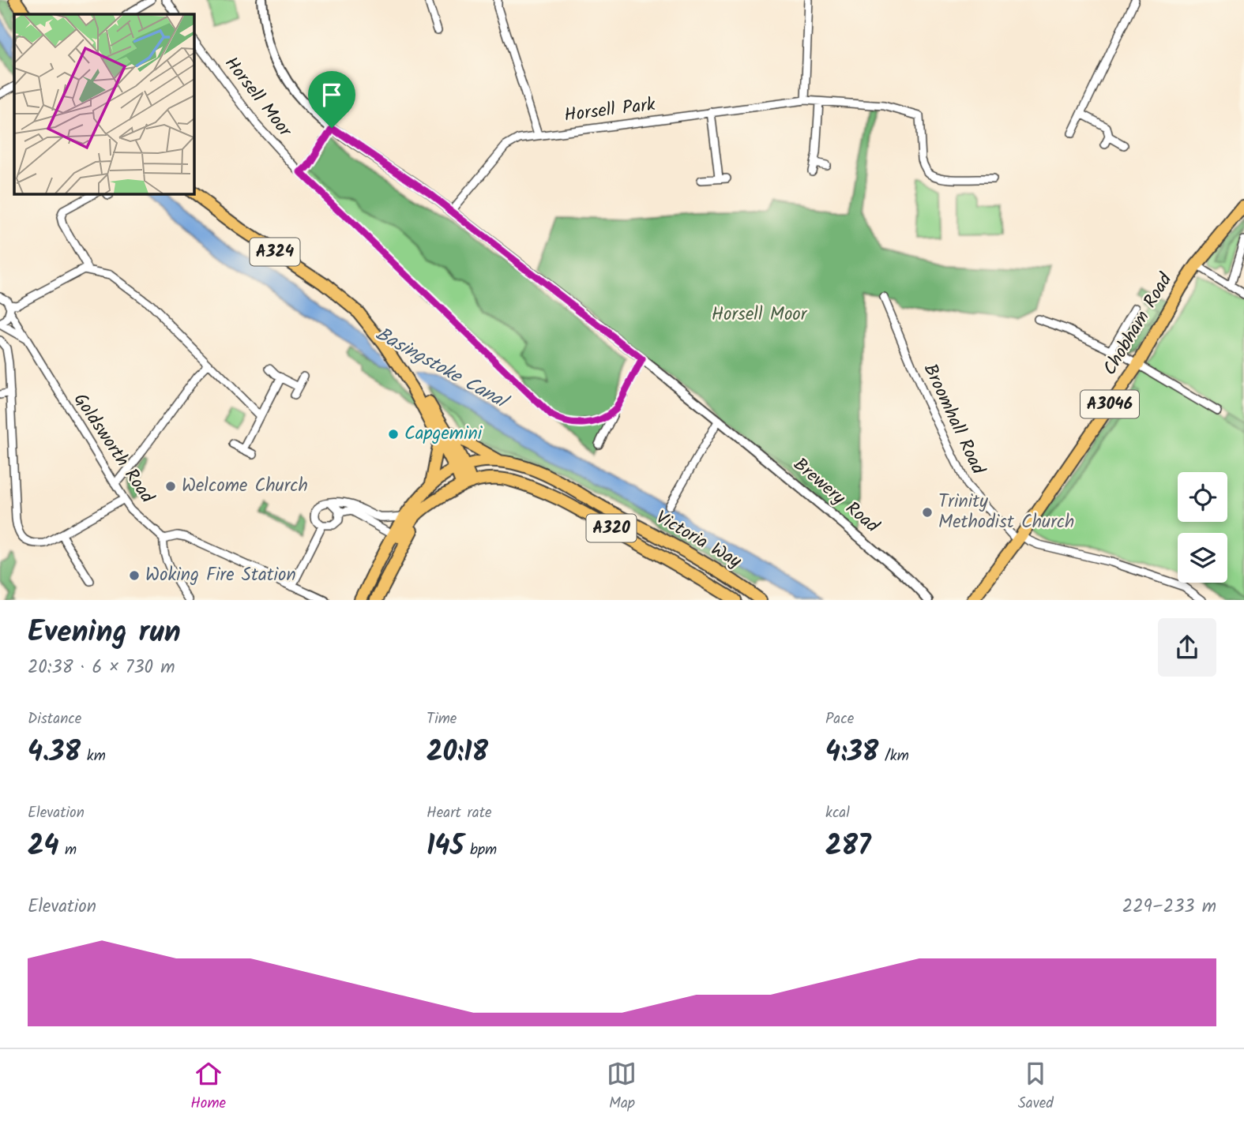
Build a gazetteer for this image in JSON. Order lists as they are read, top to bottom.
{
  "streets": {
    "main road": [
      "A324",
      "Chobham Road",
      "A3046",
      "A320",
      "Victoria Way"
    ],
    "street": [
      "Horsell Moor",
      "Horsell Park",
      "Broomhall Road",
      "Goldsworth Road",
      "Brewery Road"
    ]
  },
  "crossings": [
    ["Horsell Park", "Brewery Road"],
    ["A324", "Victoria Way"],
    ["Chobham Road", "Broomhall Road"]
  ],
  "water": ["Basingstoke Canal"],
  "parks": ["Horsell Moor"],
  "places": [
    "Capgemini",
    "Welcome Church",
    "Trinity Methodist Church",
    "Woking Fire Station"
  ],
  "page": {
    "heading": ["Evening run", "20:38 · 6 × 730 m"],
    "stats": [
      ["Distance", "4.38 km"],
      ["Time", "20:18"],
      ["Pace", "4:38 /km"],
      ["Elevation", "24 m"],
      ["Heart rate", "145 bpm"],
      ["kcal", "287"]
    ],
    "chart": ["Elevation", "229–233 m"],
    "tabs": ["Home", "Map", "Saved"]
  }
}
